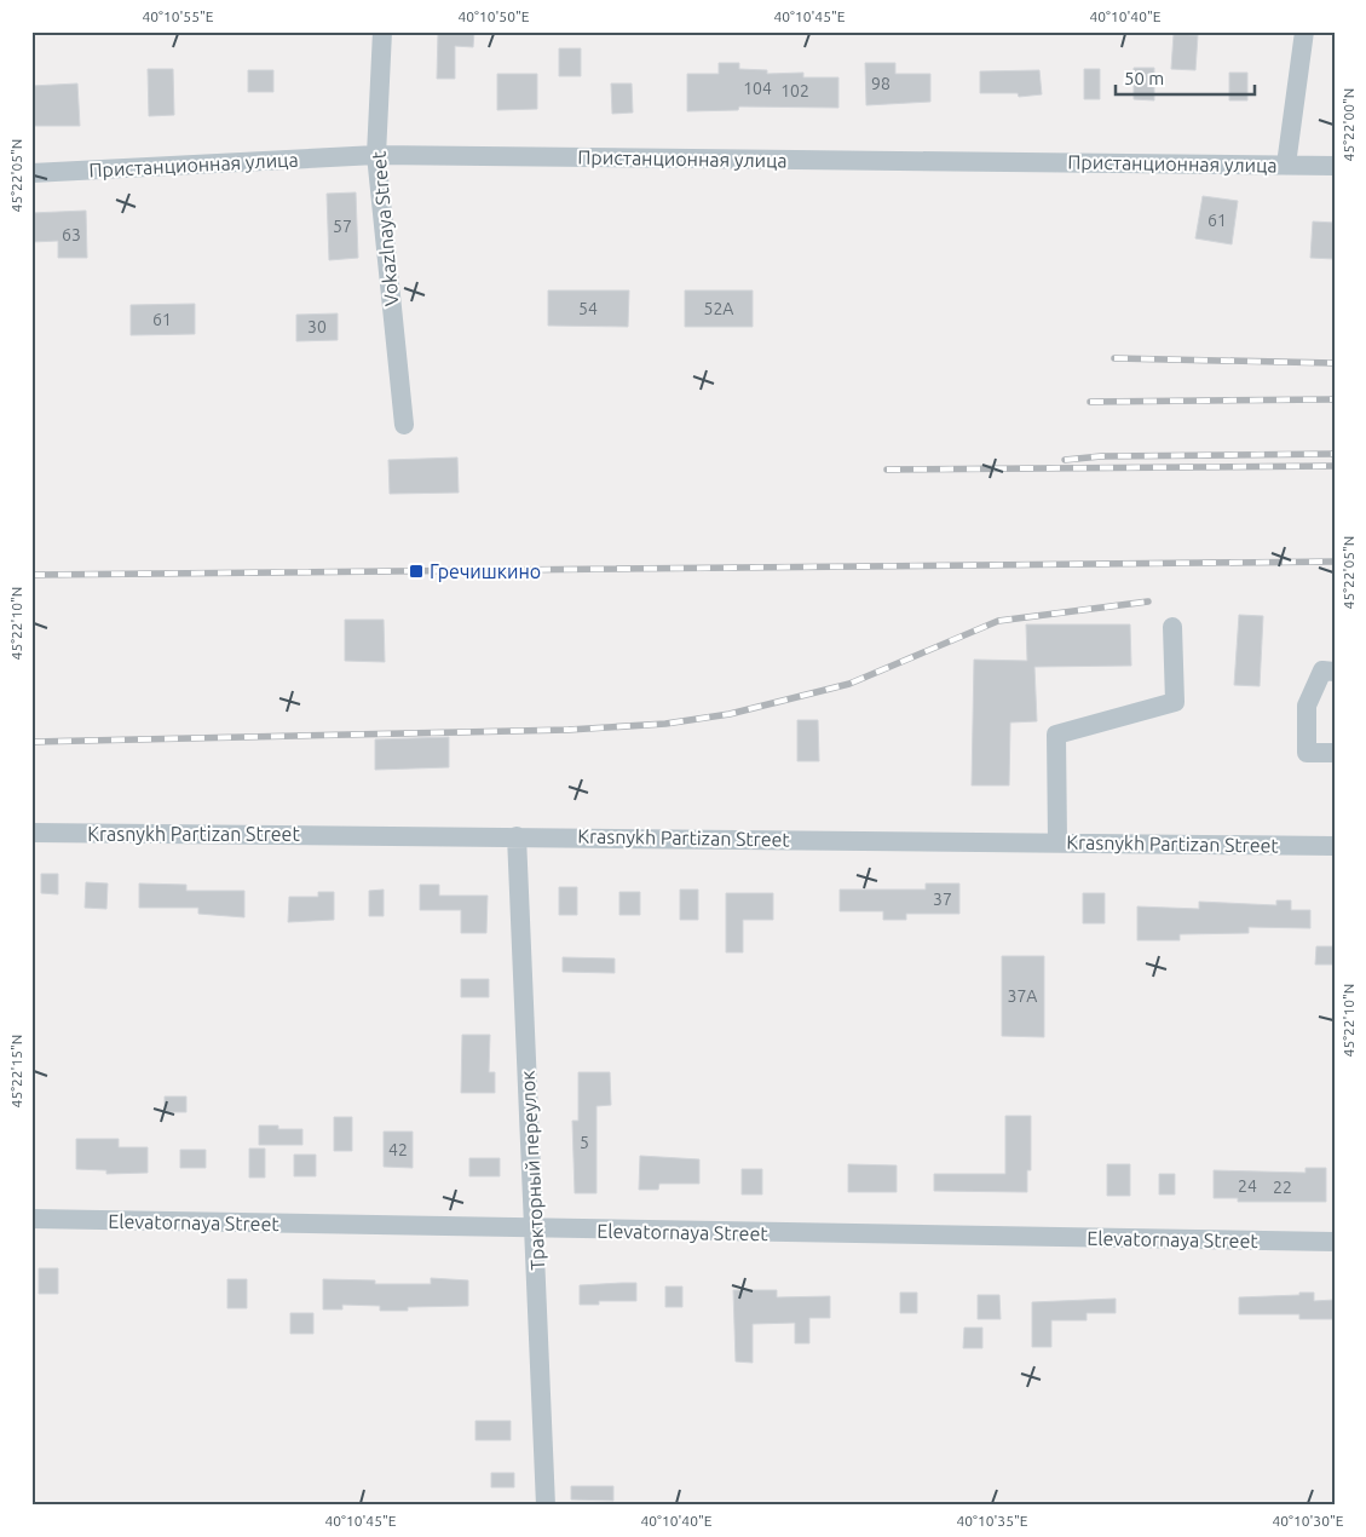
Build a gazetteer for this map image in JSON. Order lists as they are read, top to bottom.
{
  "streets": {
    "street": [
      "Пристанционная улица",
      "Vokazlnaya Street",
      "Krasnykh Partizan Street",
      "Тракторный переулок",
      "Elevatornaya Street"
    ]
  },
  "crossings": [
    ["Пристанционная улица", "Vokazlnaya Street"],
    ["Krasnykh Partizan Street", "Тракторный переулок"],
    ["Тракторный переулок", "Elevatornaya Street"]
  ],
  "places": {
    "transit": ["Гречишкино"]
  },
  "house_numbers": [
    "98",
    "104",
    "102",
    "61",
    "57",
    "63",
    "54",
    "52А",
    "61",
    "30",
    "37",
    "37А",
    "5",
    "42",
    "24",
    "22"
  ],
  "scale_bar": "50 m",
  "coordinates": [
    "40°10'55\"E",
    "40°10'50\"E",
    "40°10'45\"E",
    "40°10'40\"E",
    "45°22'00\"N",
    "45°22'05\"N",
    "45°22'10\"N",
    "45°22'15\"N",
    "40°10'35\"E",
    "40°10'30\"E"
  ]
}
